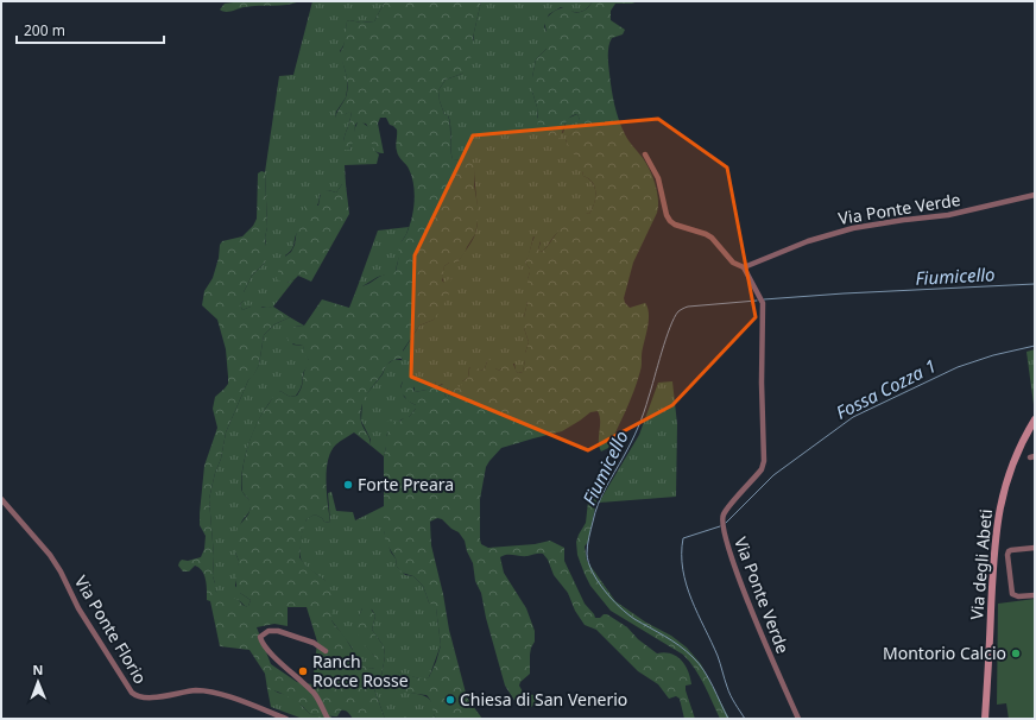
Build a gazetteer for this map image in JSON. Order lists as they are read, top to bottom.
{
  "streets": {
    "street": ["Via Ponte Verde", "Via degli Abeti", "Via Ponte Florio"]
  },
  "water": ["Fiumicello", "Fossa Cozza 1"],
  "places": [
    "Forte Preara",
    "Montorio Calcio",
    "Ranch Rocce Rosse",
    "Chiesa di San Venerio"
  ],
  "scale_bar": "200 m",
  "north": "top"
}
